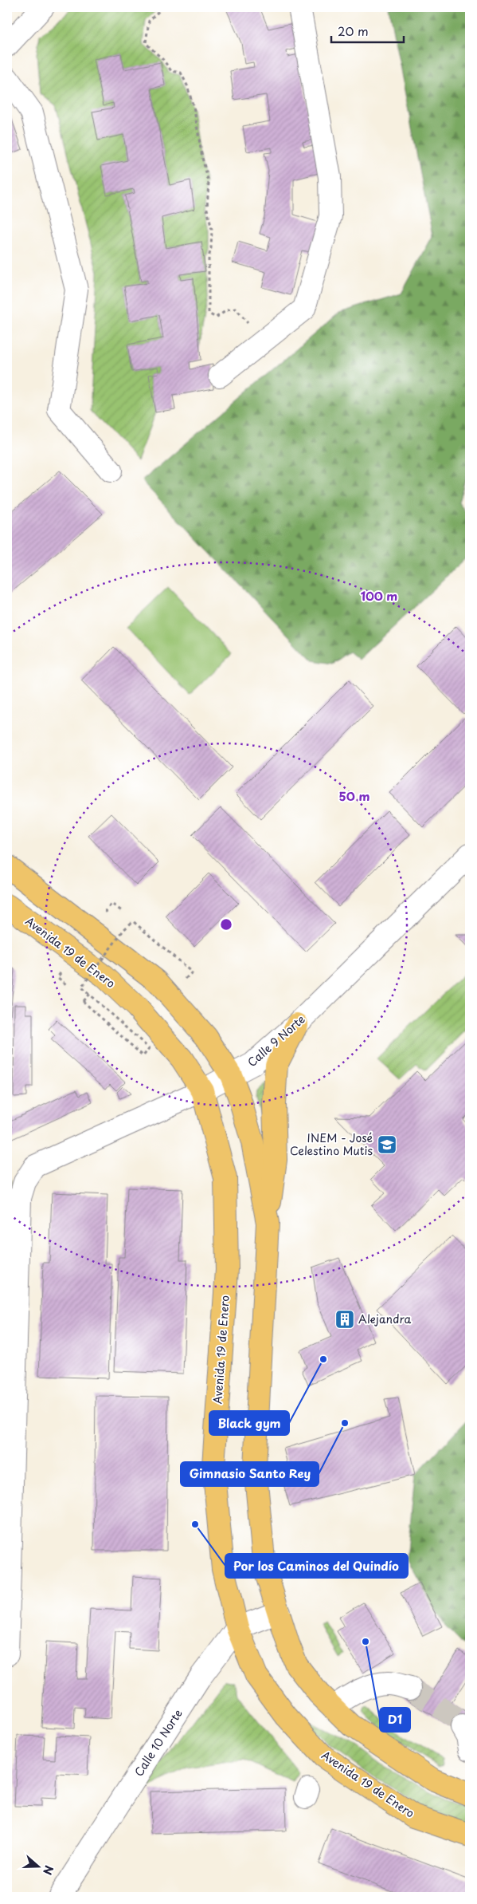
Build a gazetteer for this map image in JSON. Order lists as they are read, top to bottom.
{
  "streets": {
    "main road": ["Avenida 19 de Enero"],
    "street": ["Calle 9 Norte", "Calle 10 Norte"]
  },
  "crossings": [
    ["Avenida 19 de Enero", "Calle 9 Norte"],
    ["Avenida 19 de Enero", "Calle 10 Norte"]
  ],
  "places": {
    "school or university": ["INEM - José Celestino Mutis"],
    "building": ["Alejandra"],
    "other": [
      "Black gym",
      "Gimnasio Santo Rey",
      "Por los Caminos del Quindío",
      "D1"
    ]
  },
  "scale_bar": "20 m",
  "north": "right",
  "rings": ["100 m", "50 m"]
}
